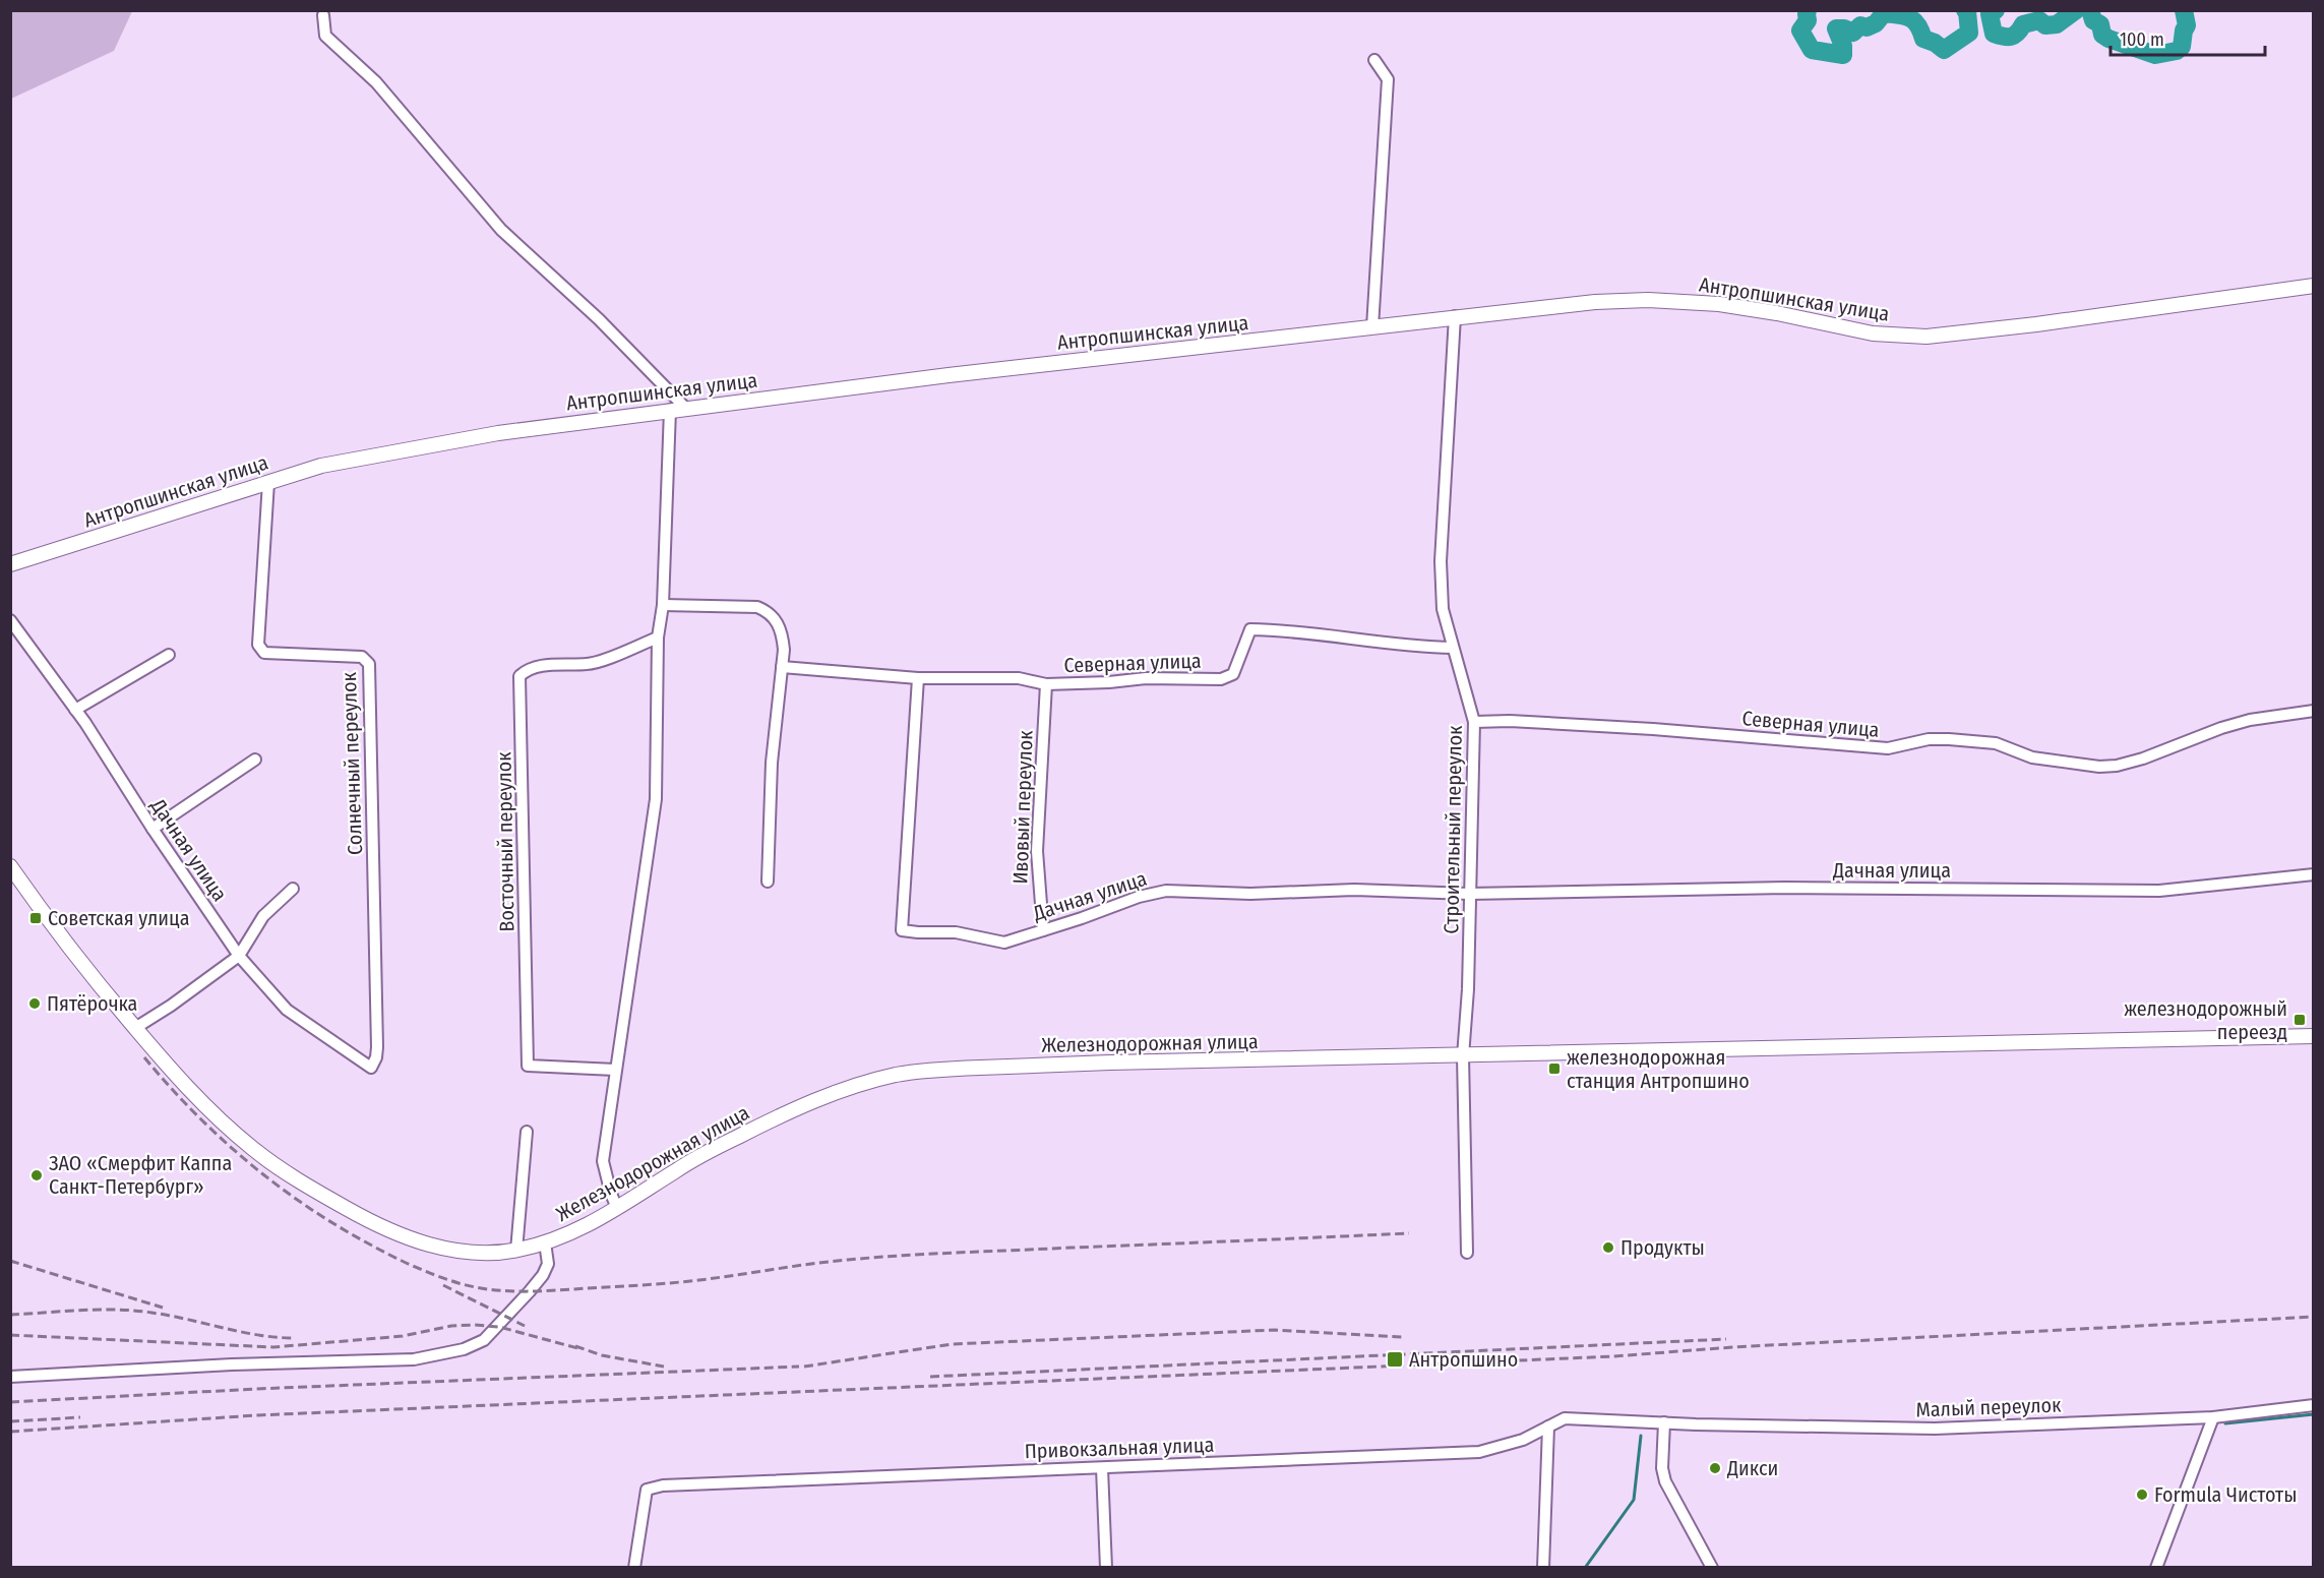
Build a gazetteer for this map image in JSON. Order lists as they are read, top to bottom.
{
  "streets": {
    "street": [
      "Антропшинская улица",
      "Северная улица",
      "Солнечный переулок",
      "Ивовый переулок",
      "Строительный переулок",
      "Восточный переулок",
      "Дачная улица",
      "Железнодорожная улица",
      "Малый переулок",
      "Привокзальная улица"
    ]
  },
  "crossings": [
    ["Антропшинская улица", "Солнечный переулок"],
    ["Антропшинская улица", "Строительный переулок"],
    ["Северная улица", "Ивовый переулок"],
    ["Северная улица", "Строительный переулок"],
    ["Северная улица", "Дачная улица"],
    ["Солнечный переулок", "Дачная улица"],
    ["Ивовый переулок", "Дачная улица"],
    ["Строительный переулок", "Дачная улица"],
    ["Строительный переулок", "Железнодорожная улица"],
    ["Малый переулок", "Привокзальная улица"]
  ],
  "places": {
    "transit": [
      "Советская улица",
      "железнодорожный переезд",
      "железнодорожная станция Антропшино",
      "Антропшино"
    ],
    "other": [
      "Пятёрочка",
      "ЗАО «Смерфит Каппа Санкт-Петербург»",
      "Продукты",
      "Дикси",
      "Formula Чистоты"
    ]
  },
  "scale_bar": "100 m"
}
